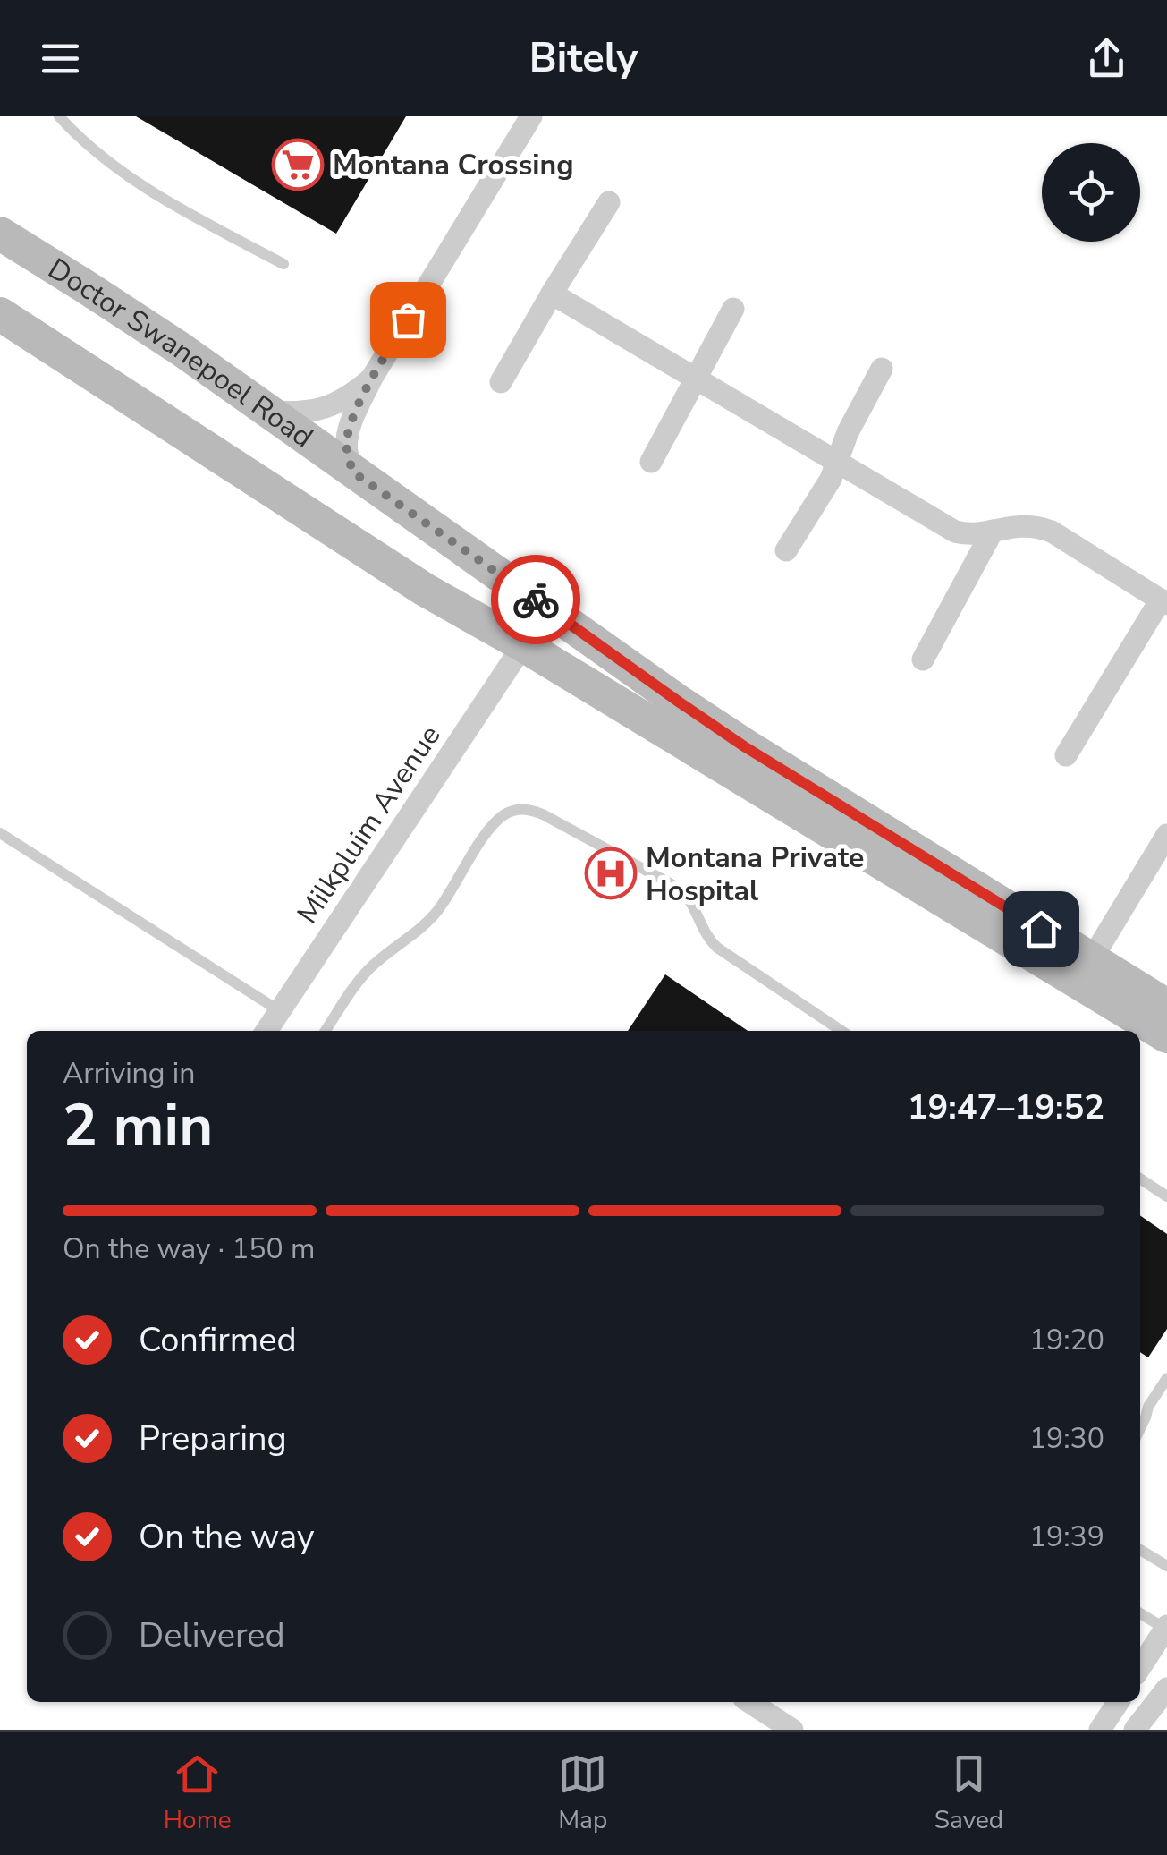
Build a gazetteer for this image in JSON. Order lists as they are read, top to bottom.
{
  "streets": {
    "main road": ["Doctor Swanepoel Road"],
    "street": ["Milkpluim Avenue"]
  },
  "crossings": [
    ["Doctor Swanepoel Road", "Milkpluim Avenue"]
  ],
  "places": {
    "supermarket": ["Montana Crossing"],
    "hospital": ["Montana Private Hospital"]
  },
  "page": {
    "header": "Bitely",
    "heading": ["2 min", "Arriving in", "19:47–19:52"],
    "bar": "On the way · 150 m",
    "list": [
      ["Confirmed", "19:20"],
      ["Preparing", "19:30"],
      ["On the way", "19:39"],
      "Delivered"
    ],
    "tabs": ["Home", "Map", "Saved"]
  }
}
